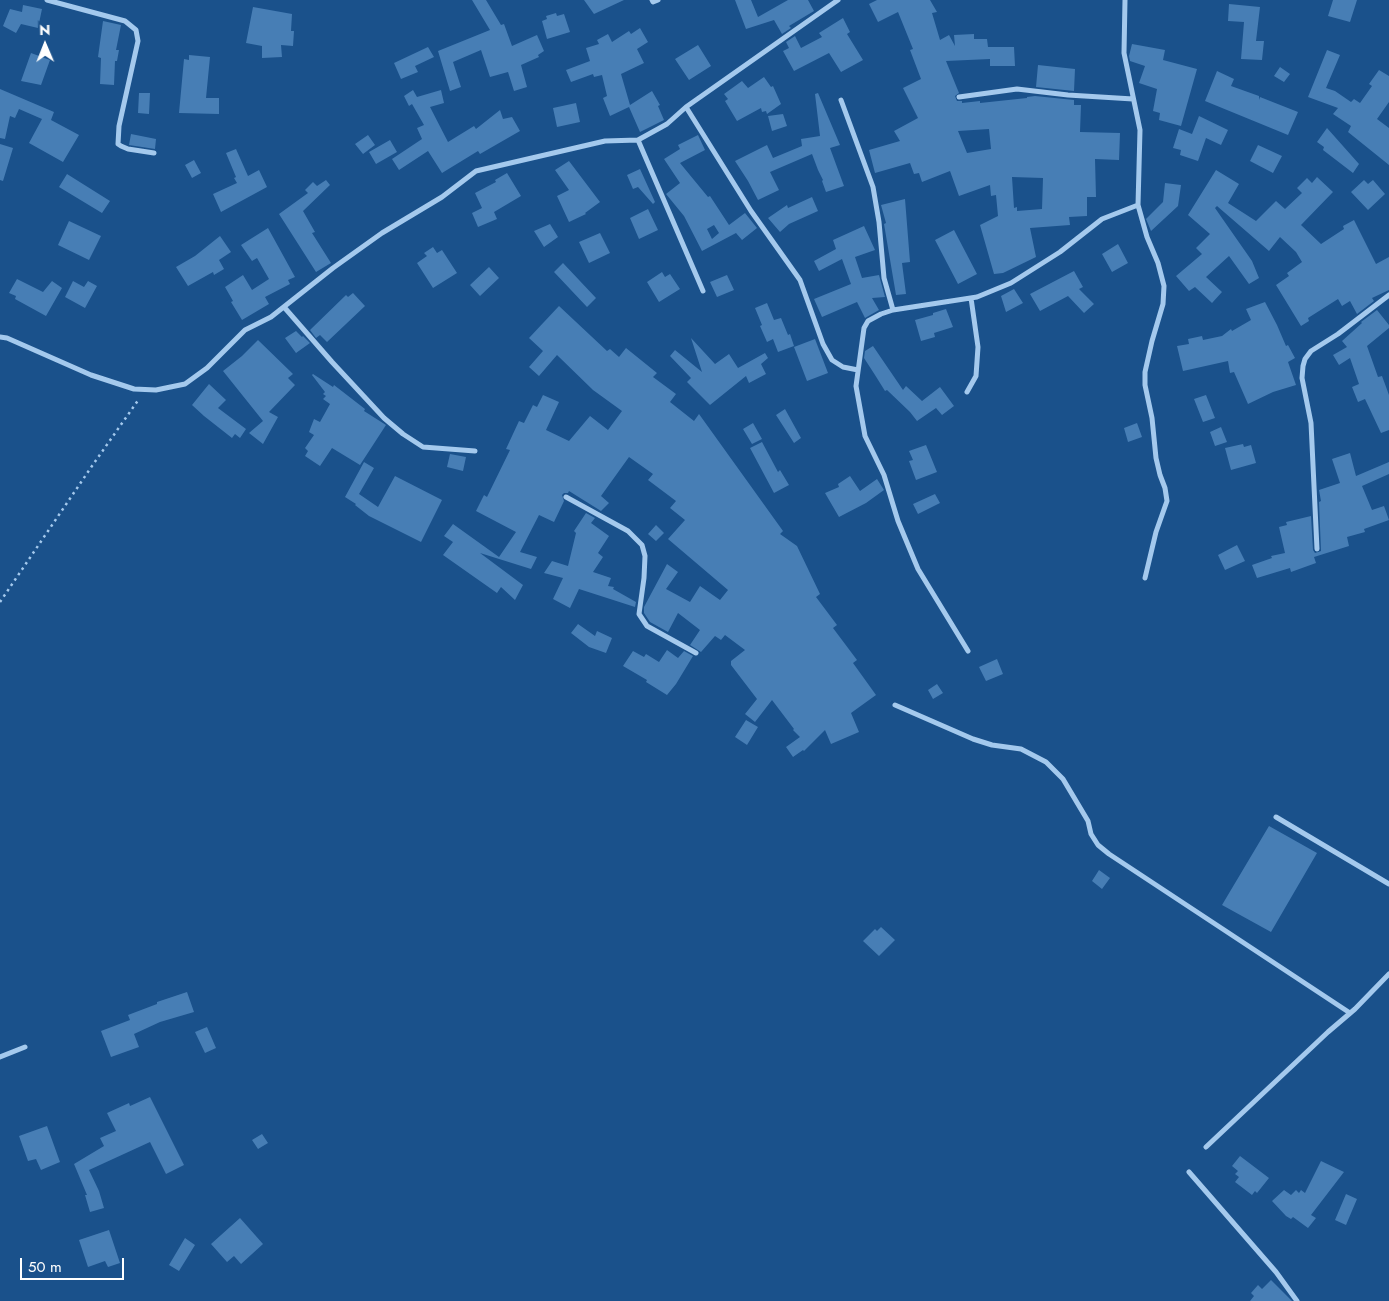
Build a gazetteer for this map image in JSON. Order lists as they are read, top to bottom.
{
  "scale_bar": "50 m",
  "north": "top"
}
